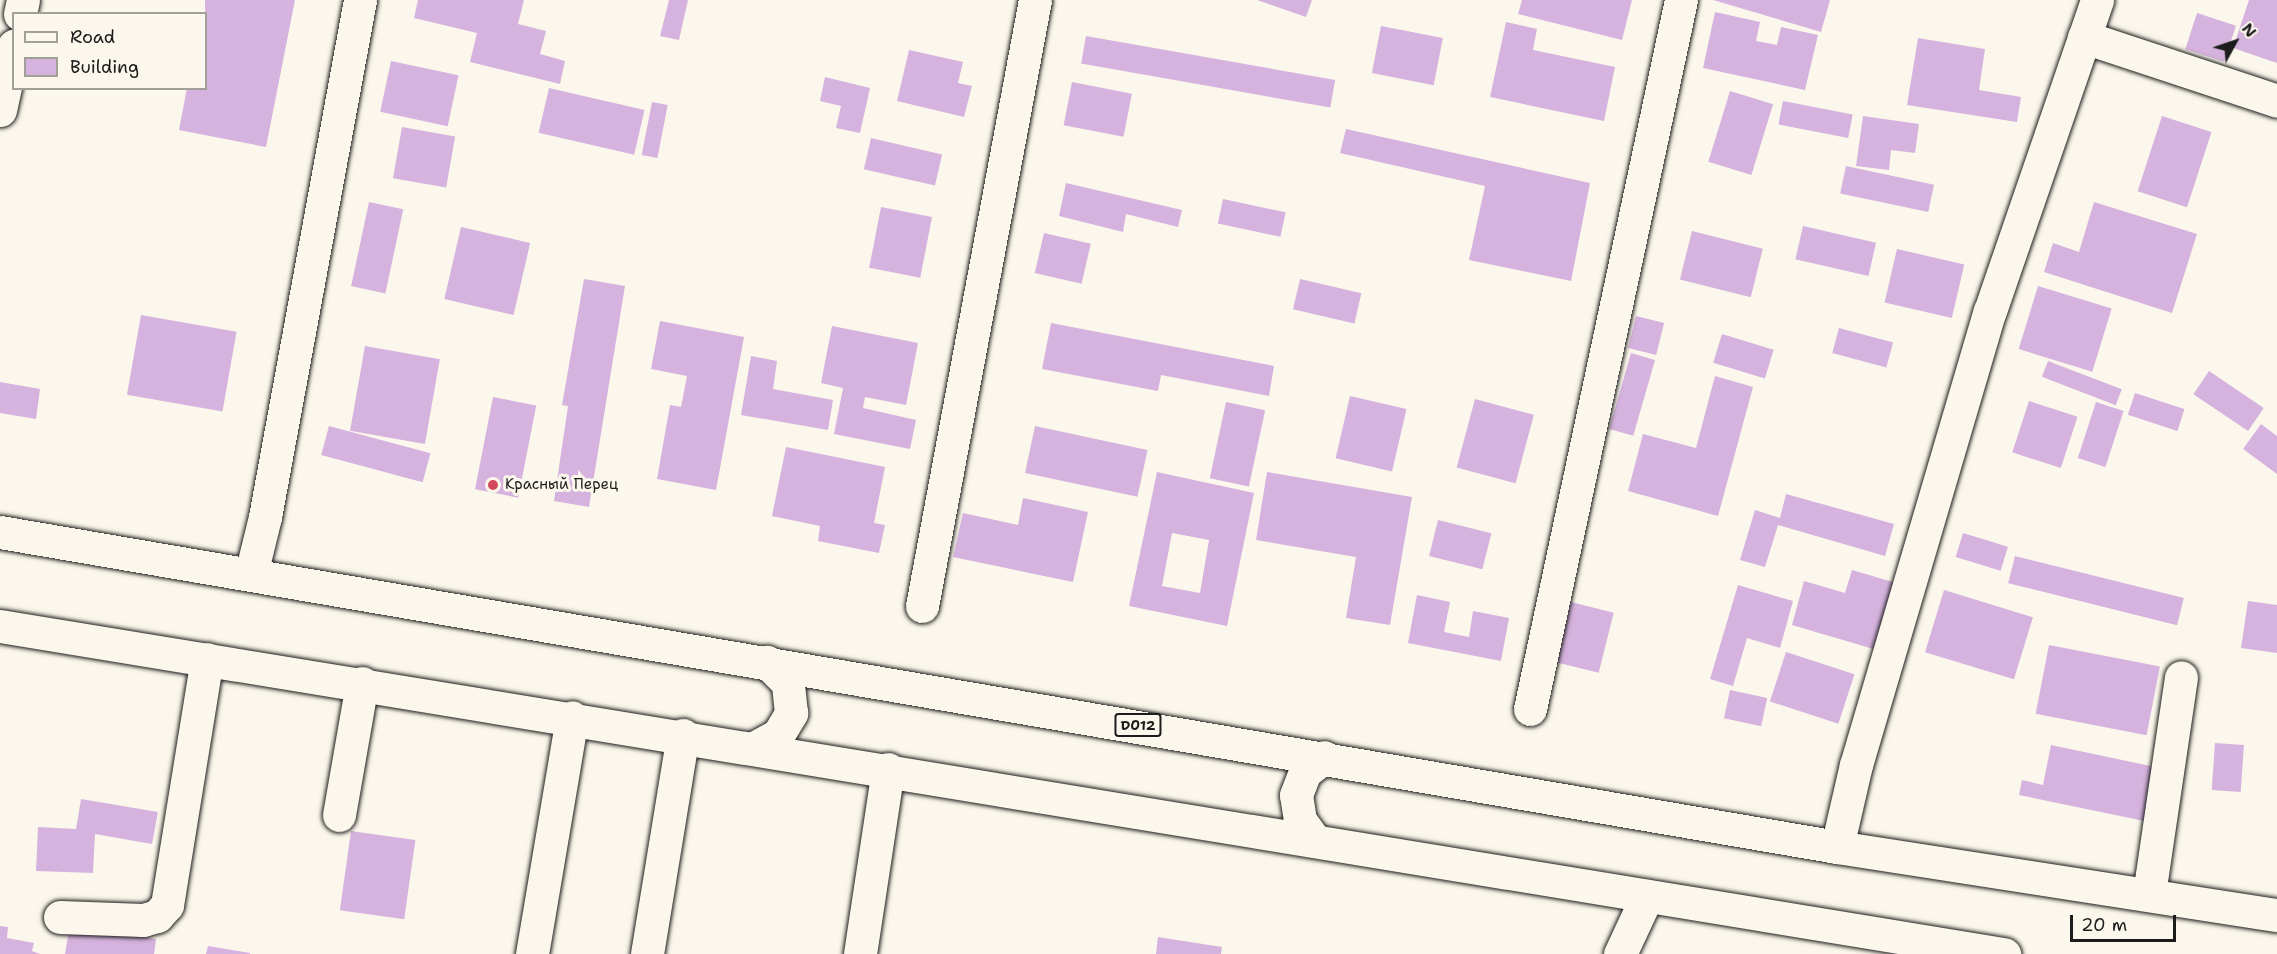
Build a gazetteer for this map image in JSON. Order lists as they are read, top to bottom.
{
  "streets": {
    "main road": ["D012"]
  },
  "places": ["Красный Перец"],
  "legend": ["Road", "Building"],
  "scale_bar": "20 m",
  "north": "top right"
}
